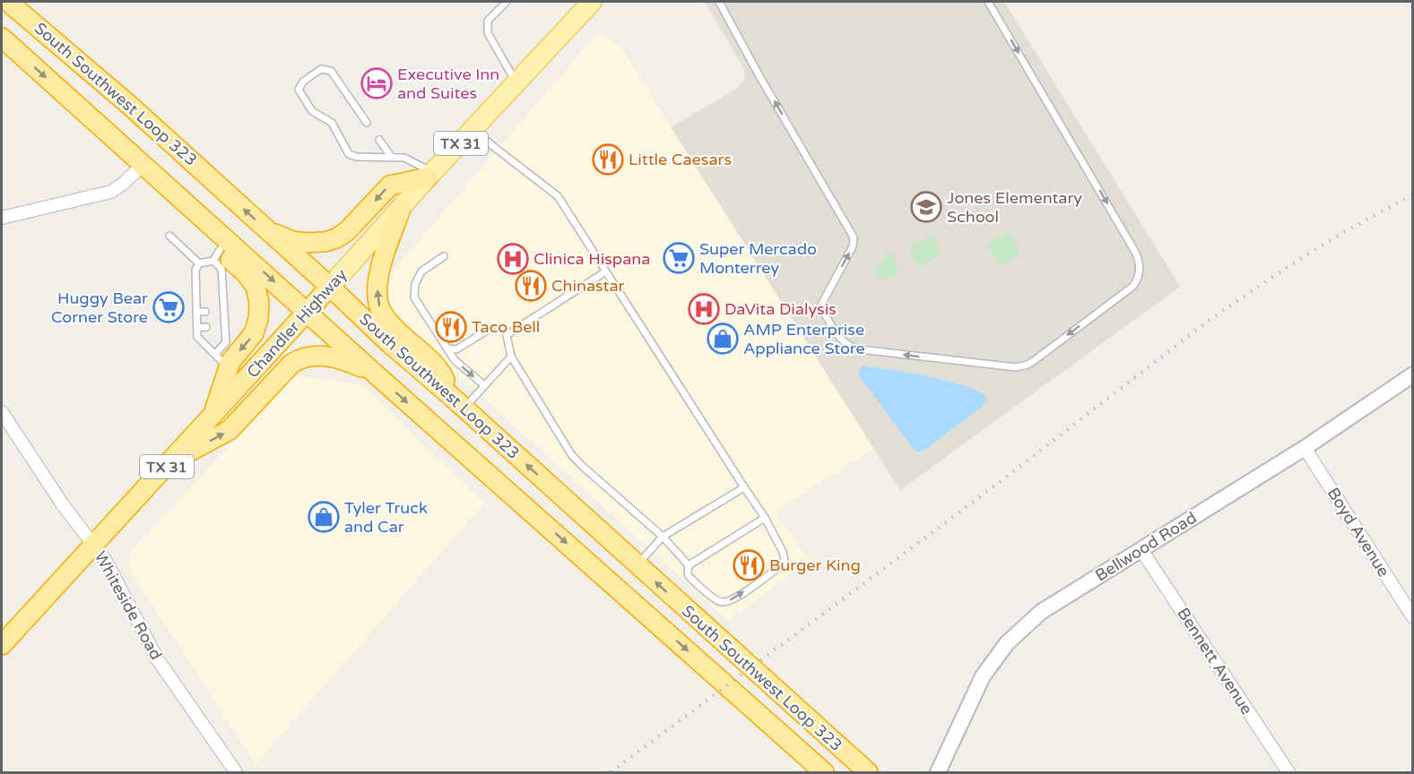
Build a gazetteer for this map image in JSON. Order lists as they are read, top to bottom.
{
  "streets": {
    "highway": ["South Southwest Loop 323", "TX 31", "Chandler Highway"],
    "street": [
      "Boyd Avenue",
      "Bellwood Road",
      "Whiteside Road",
      "Bennett Avenue"
    ]
  },
  "crossings": [
    ["South Southwest Loop 323", "Chandler Highway"],
    ["Chandler Highway", "Whiteside Road"],
    ["Boyd Avenue", "Bellwood Road"],
    ["Bellwood Road", "Bennett Avenue"]
  ],
  "places": {
    "hotel": ["Executive Inn and Suites"],
    "restaurant": [
      "Little Caesars",
      "Chinastar",
      "Taco Bell",
      "Burger King"
    ],
    "school or university": ["Jones Elementary School"],
    "supermarket": ["Super Mercado Monterrey", "Huggy Bear Corner Store"],
    "hospital": ["Clinica Hispana", "DaVita Dialysis"],
    "shop": ["AMP Enterprise Appliance Store", "Tyler Truck and Car"]
  }
}
